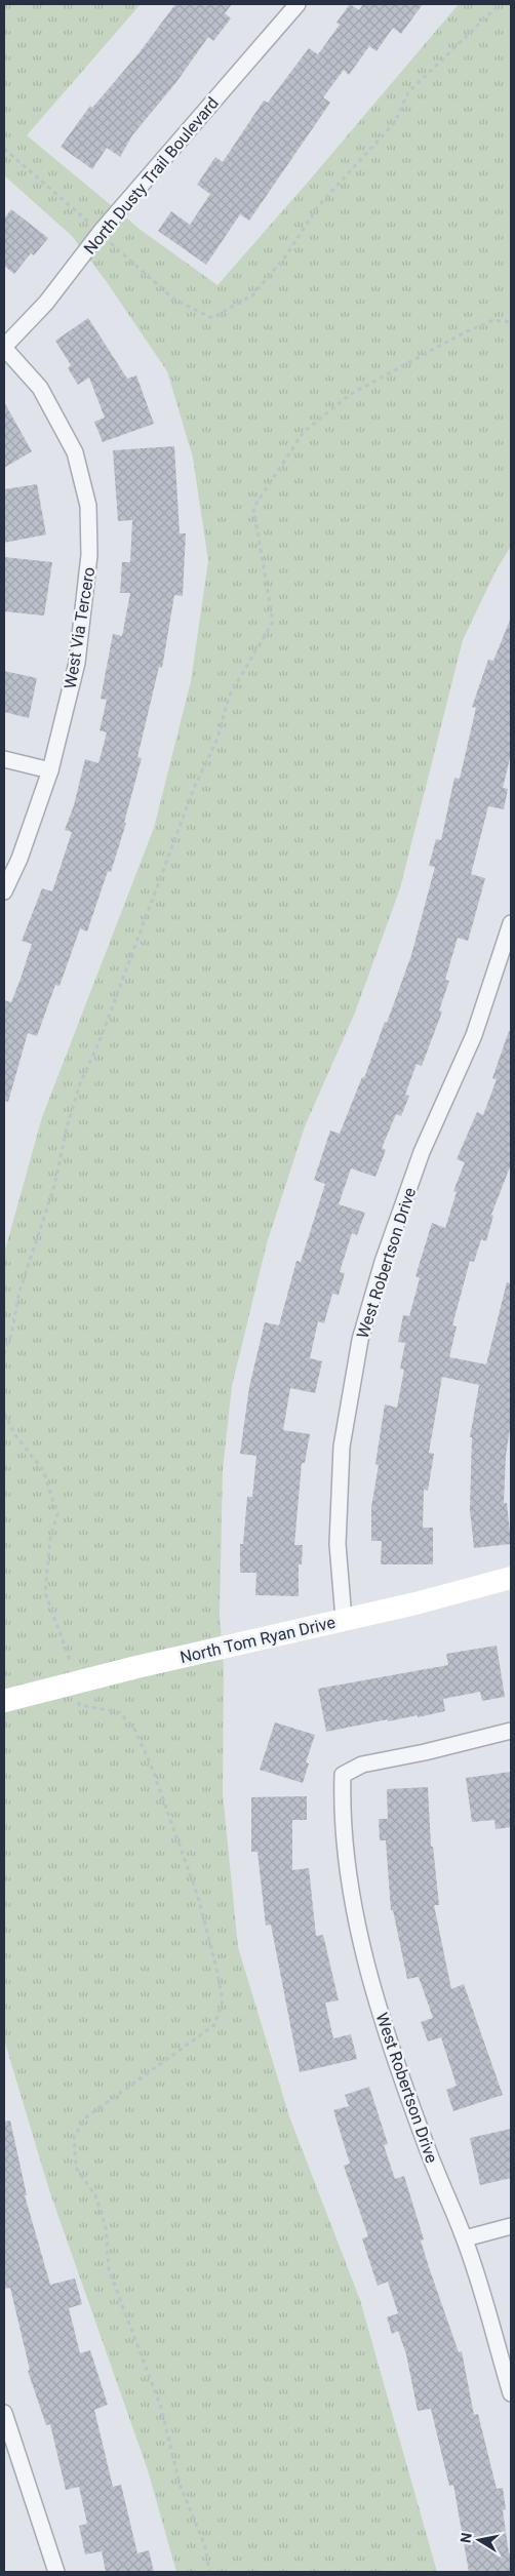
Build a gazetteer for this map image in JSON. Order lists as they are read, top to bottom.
{
  "streets": {
    "street": [
      "North Dusty Trail Boulevard",
      "West Via Tercero",
      "West Robertson Drive",
      "North Tom Ryan Drive"
    ]
  },
  "crossings": [
    ["North Dusty Trail Boulevard", "West Via Tercero"],
    ["West Robertson Drive", "North Tom Ryan Drive"]
  ],
  "north": "left"
}
